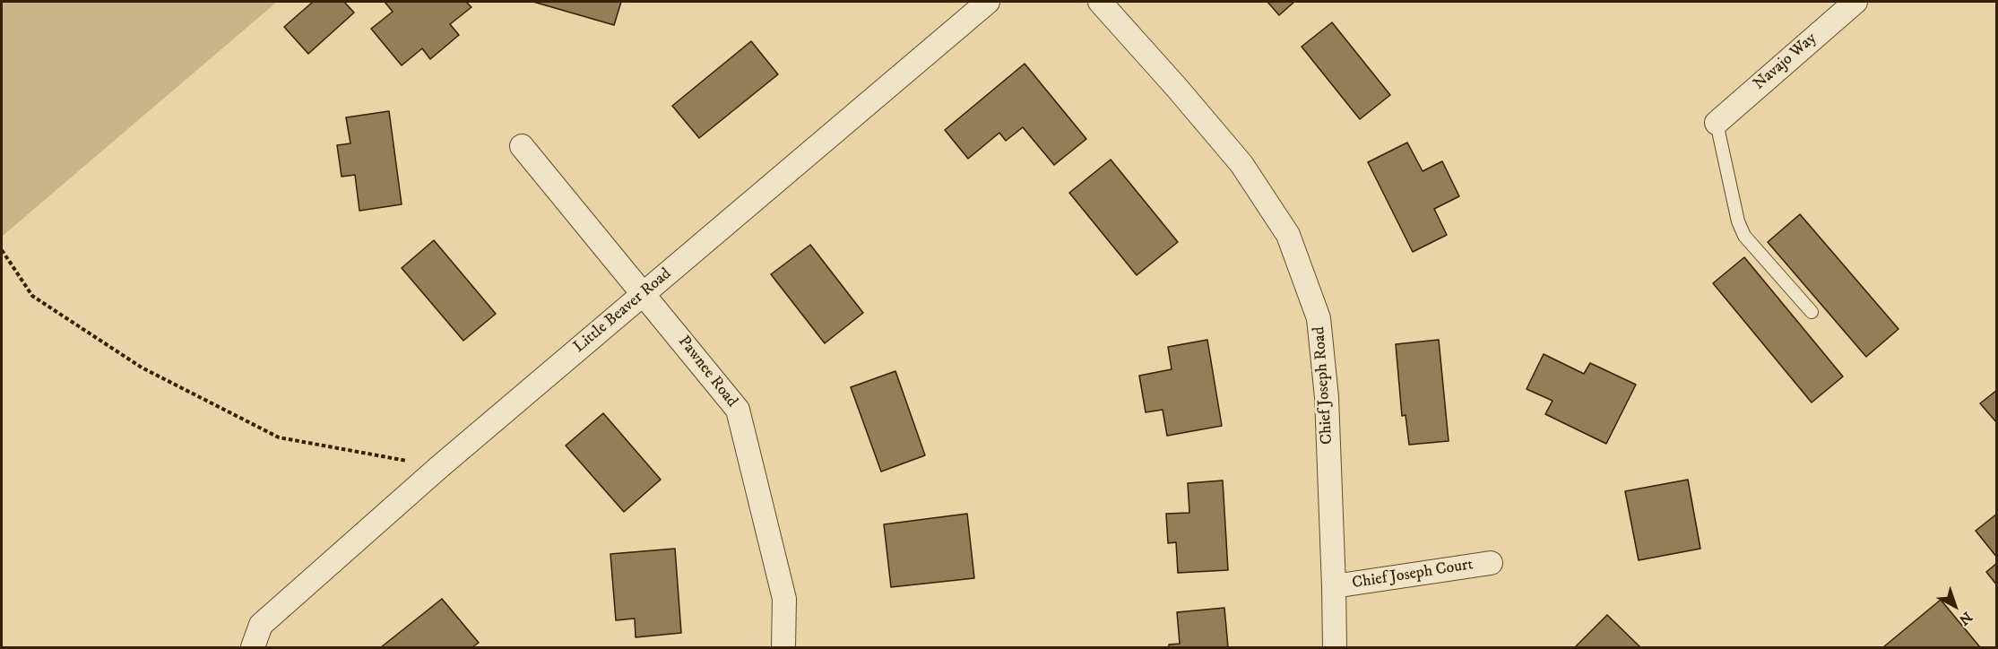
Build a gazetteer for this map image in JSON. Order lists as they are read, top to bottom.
{
  "streets": {
    "street": [
      "Navajo Way",
      "Little Beaver Road",
      "Pawnee Road",
      "Chief Joseph Road",
      "Chief Joseph Court"
    ]
  },
  "crossings": [
    ["Little Beaver Road", "Pawnee Road"],
    ["Chief Joseph Road", "Chief Joseph Court"]
  ],
  "north": "bottom right"
}
